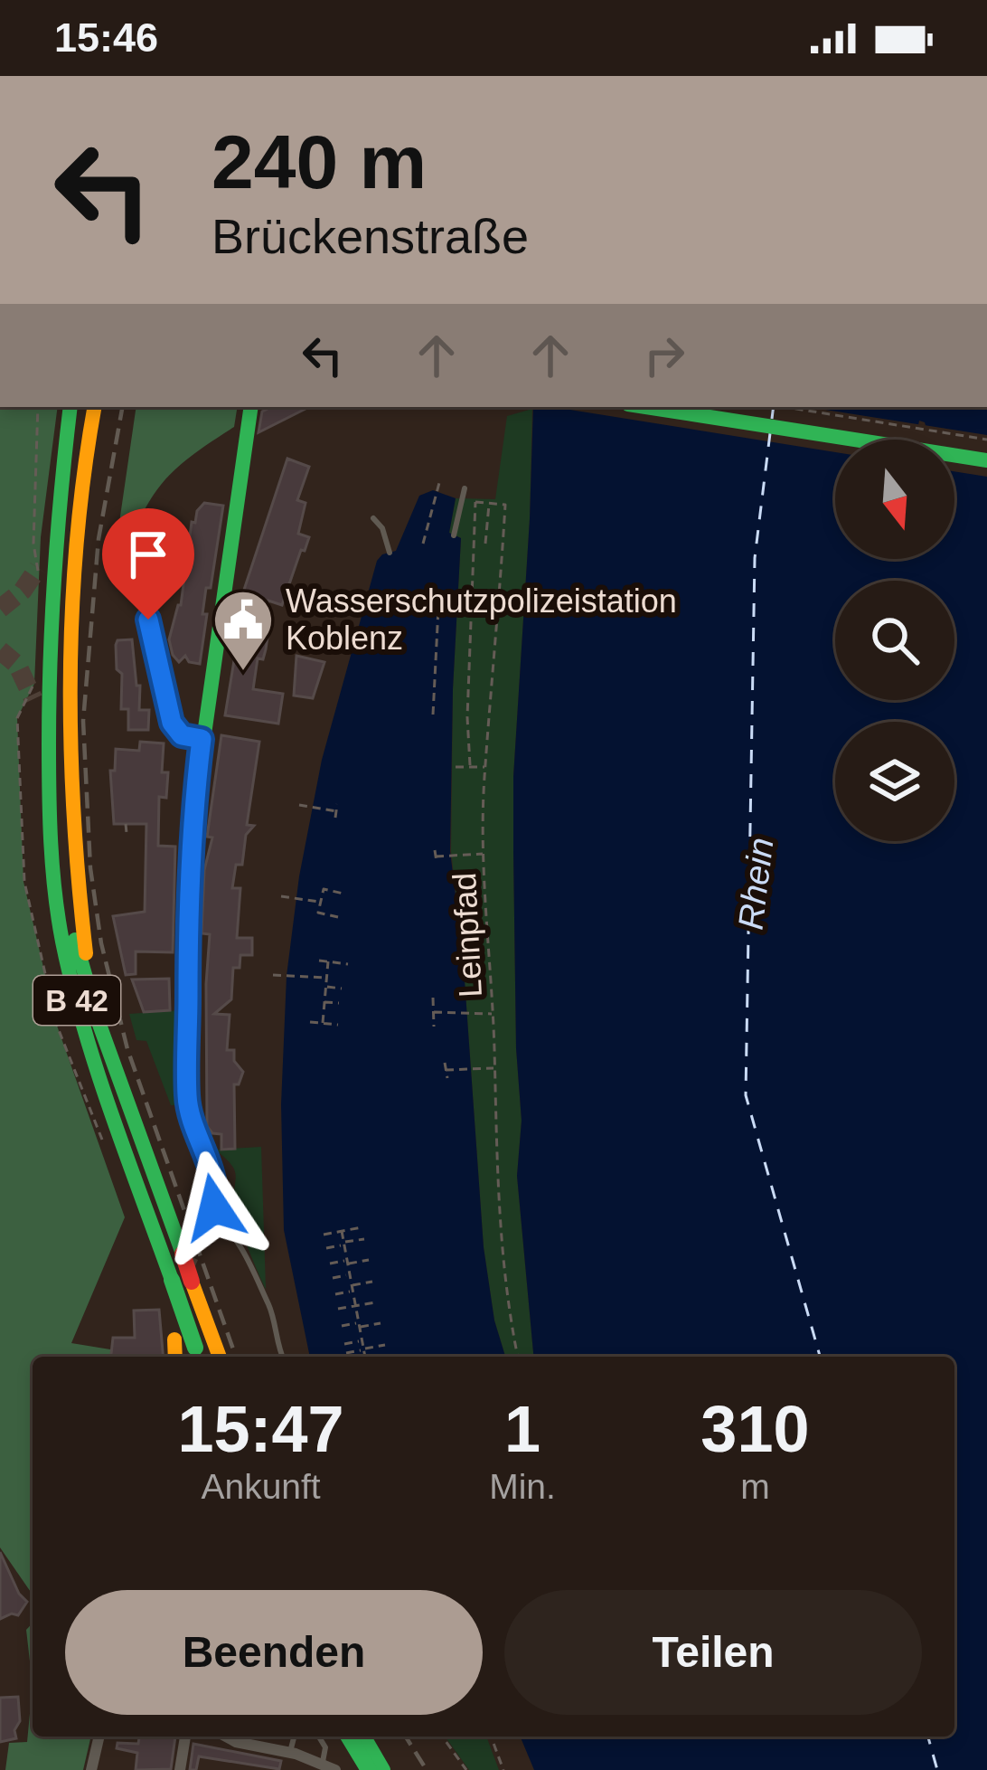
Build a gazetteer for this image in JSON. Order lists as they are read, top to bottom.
{
  "streets": {
    "main road": ["B 42"],
    "path": ["Leinpfad"]
  },
  "water": ["Rhein"],
  "places": {
    "public building": ["Wasserschutzpolizeistation Koblenz"]
  },
  "north": "bottom",
  "page": {
    "status": "15:46",
    "turn": ["240 m", "Brückenstraße"],
    "eta": [
      "15:47",
      "Ankunft",
      "1",
      "Min.",
      "310",
      "m"
    ],
    "buttons": ["Beenden", "Teilen"]
  }
}
